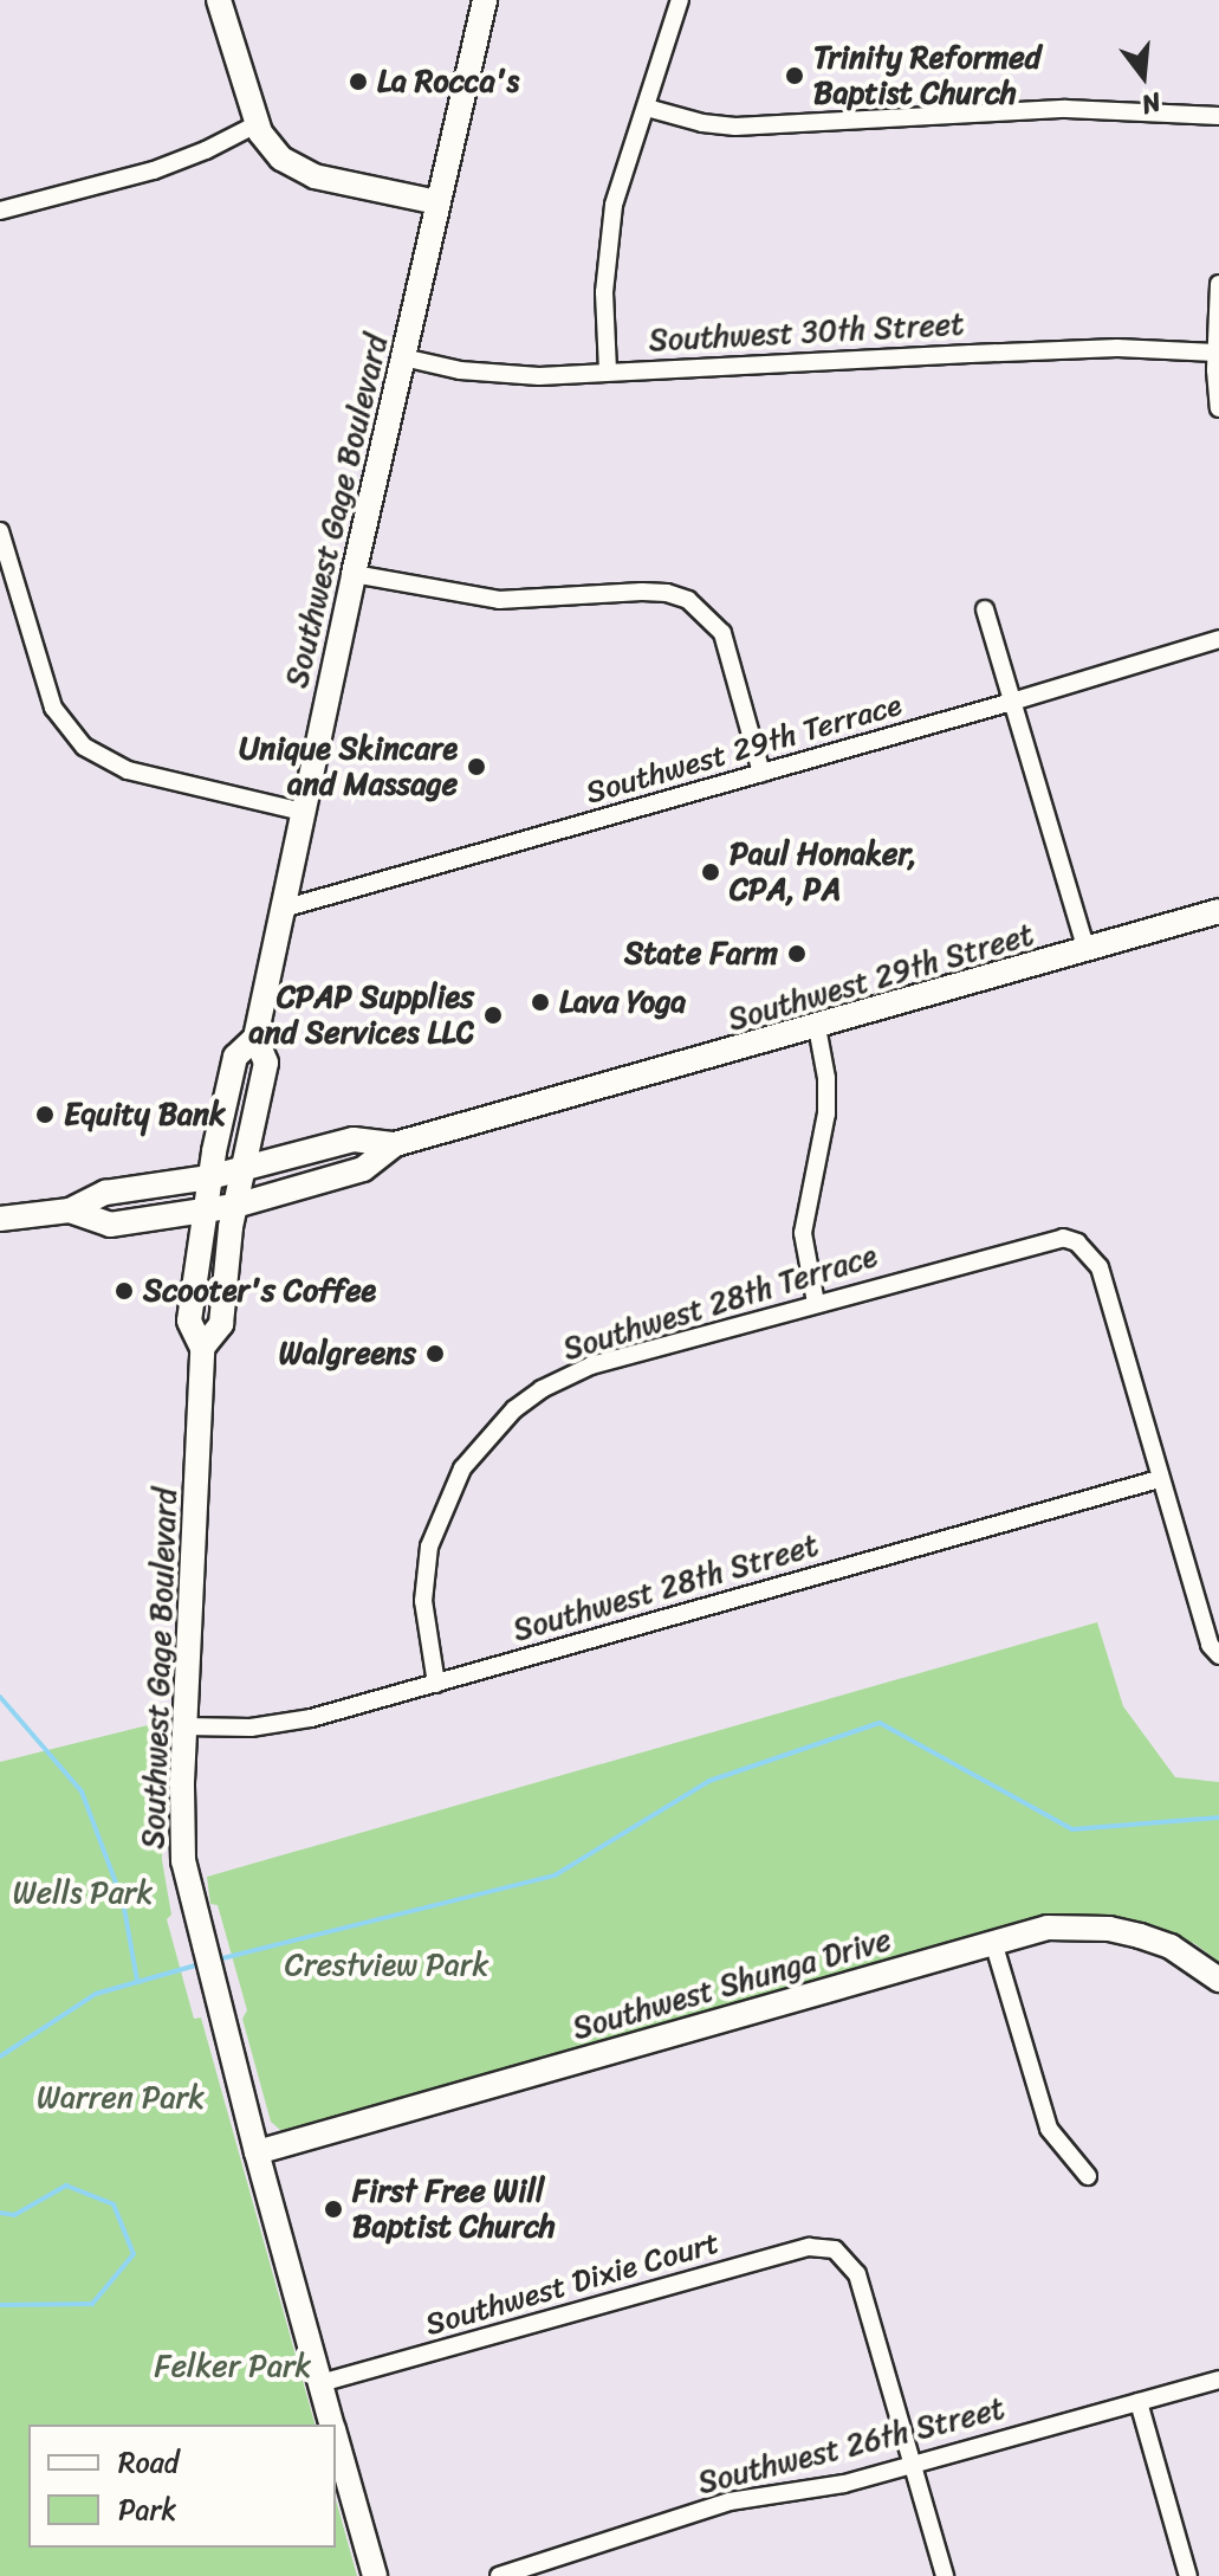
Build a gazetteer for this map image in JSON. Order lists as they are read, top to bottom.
{
  "streets": {
    "main road": ["Southwest Gage Boulevard", "Southwest 29th Street", "Southwest Shunga Drive"],
    "street": [
      "Southwest 30th Street",
      "Southwest 29th Terrace",
      "Southwest 28th Terrace",
      "Southwest 28th Street",
      "Southwest Dixie Court",
      "Southwest 26th Street"
    ]
  },
  "crossings": [
    ["Southwest 30th Street", "Southwest Gage Boulevard"],
    ["Southwest Gage Boulevard", "Southwest 29th Terrace"],
    ["Southwest Gage Boulevard", "Southwest 29th Street"],
    ["Southwest Gage Boulevard", "Southwest 28th Street"],
    ["Southwest Gage Boulevard", "Southwest Shunga Drive"],
    ["Southwest Gage Boulevard", "Southwest Dixie Court"],
    ["Southwest 28th Terrace", "Southwest 28th Street"],
    ["Southwest Dixie Court", "Southwest 26th Street"]
  ],
  "parks": [
    "Wells Park",
    "Crestview Park",
    "Warren Park",
    "Felker Park"
  ],
  "places": [
    "Trinity Reformed Baptist Church",
    "La Rocca's",
    "Unique Skincare and Massage",
    "Paul Honaker, CPA, PA",
    "State Farm",
    "Lava Yoga",
    "CPAP Supplies and Services LLC",
    "Equity Bank",
    "Scooter's Coffee",
    "Walgreens",
    "First Free Will Baptist Church"
  ],
  "legend": ["Road", "Park"],
  "north": "bottom"
}
